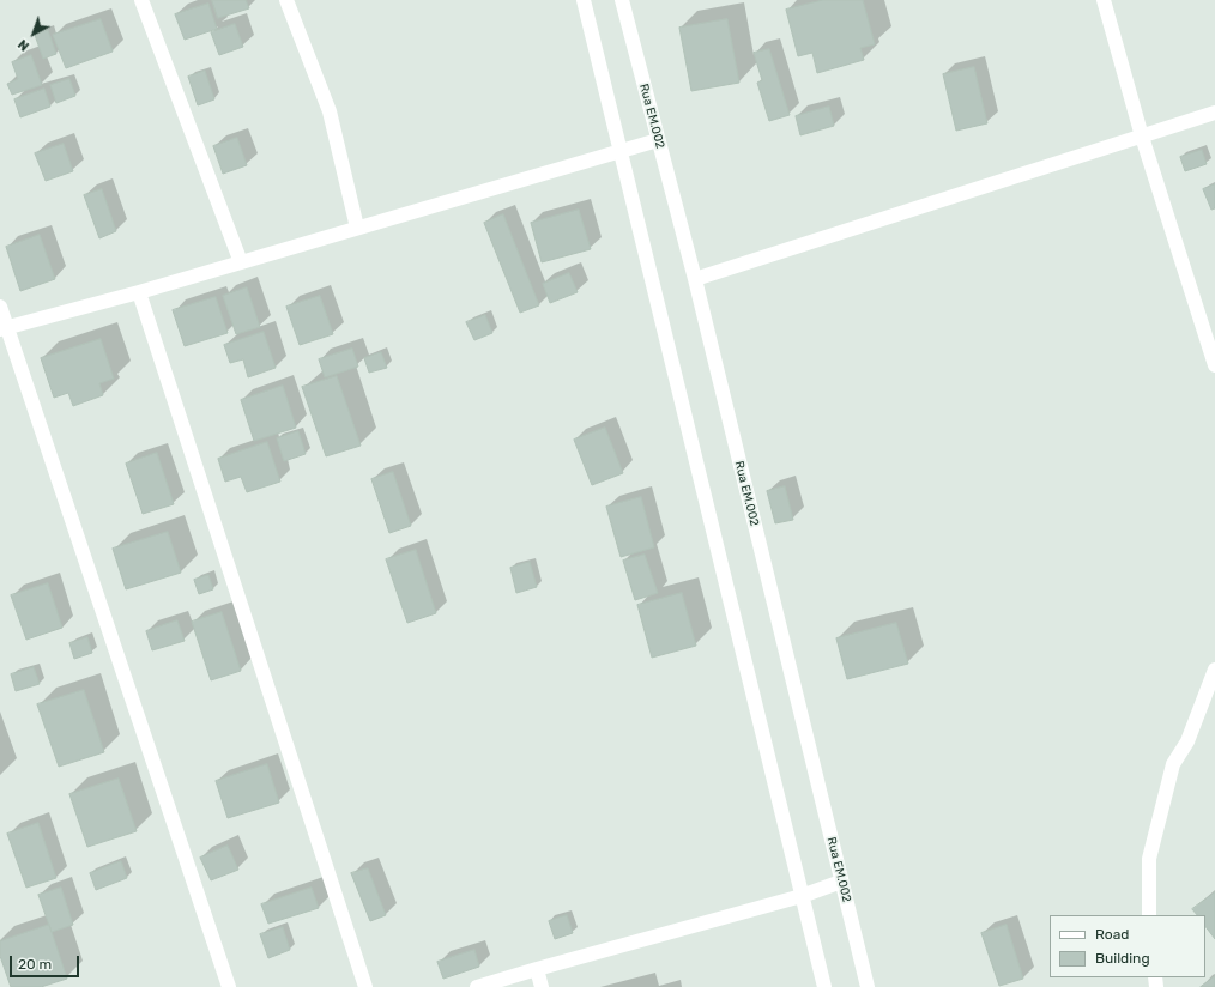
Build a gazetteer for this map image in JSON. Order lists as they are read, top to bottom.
{
  "streets": {
    "street": ["Rua EM.002"]
  },
  "legend": ["Road", "Building"],
  "scale_bar": "20 m",
  "north": "bottom left"
}
